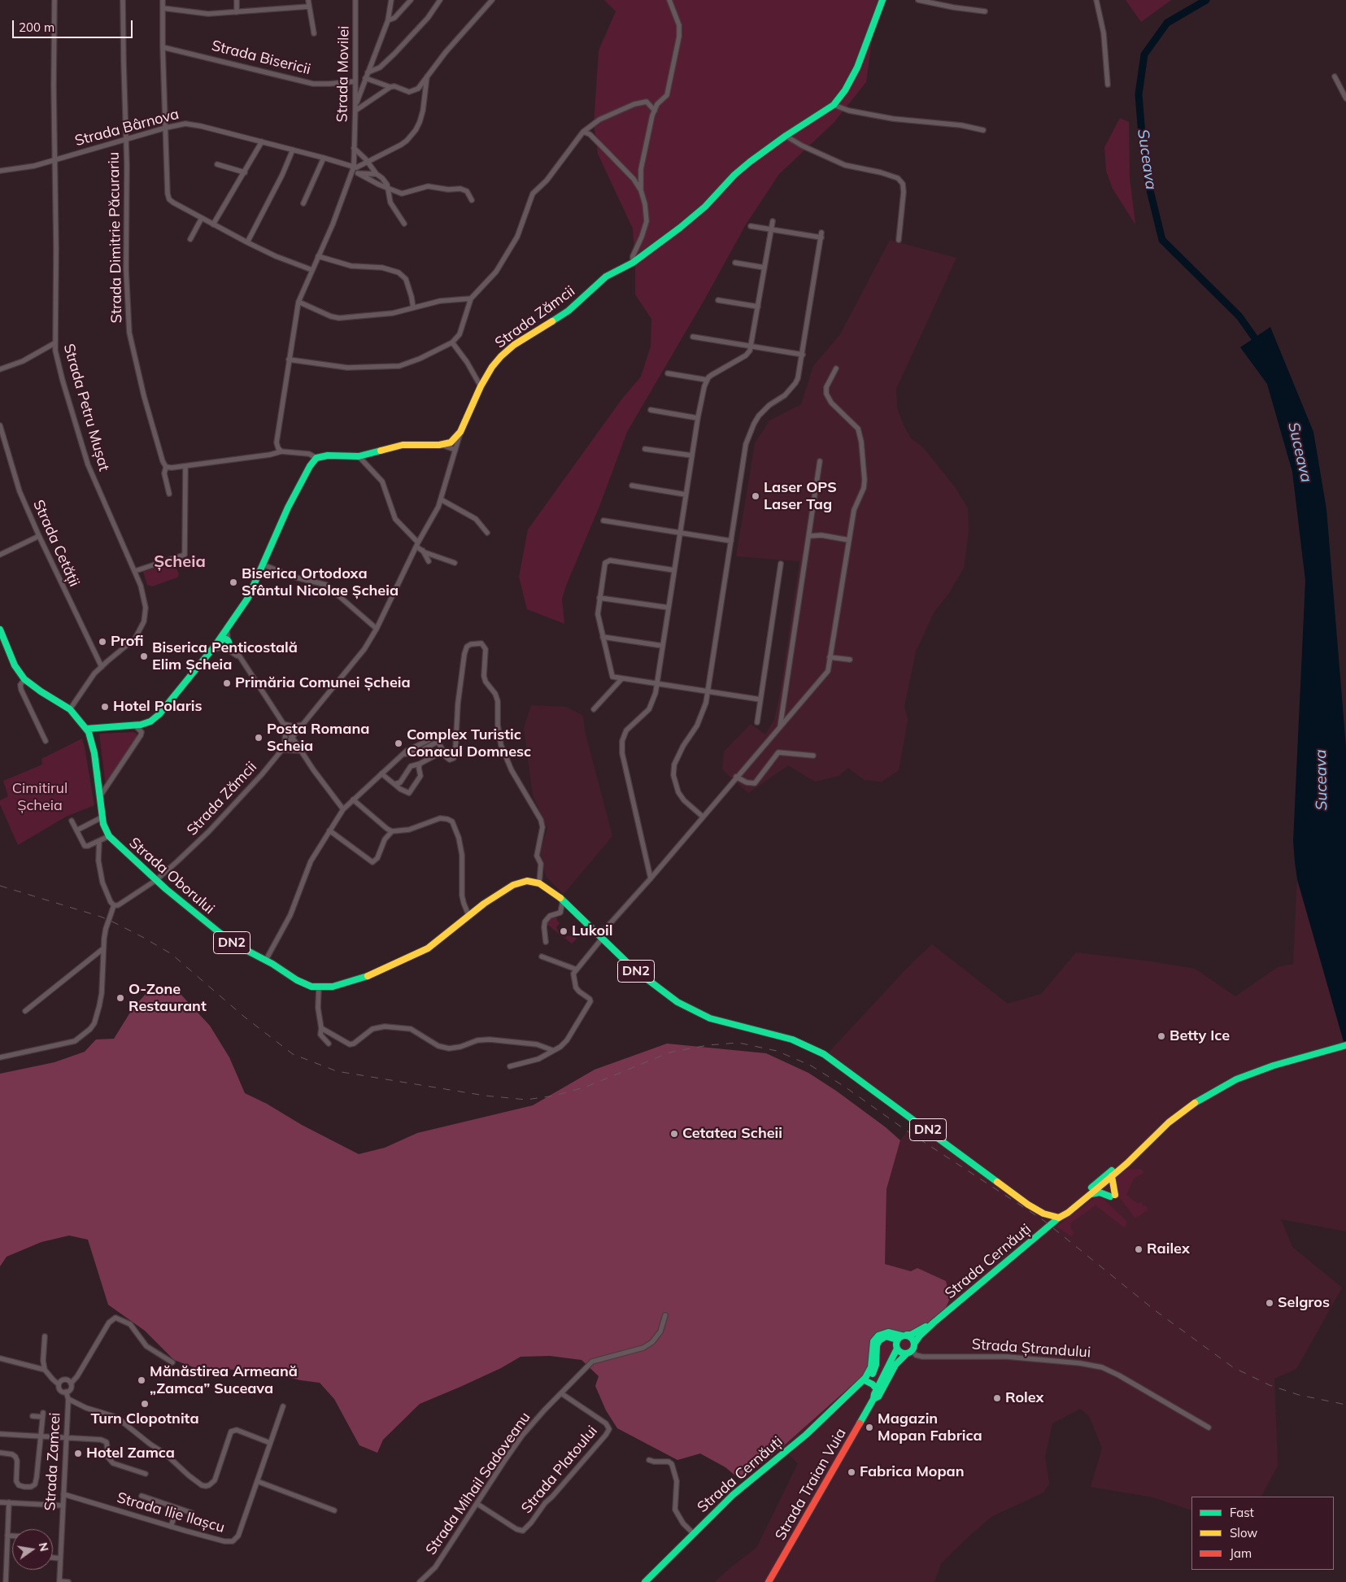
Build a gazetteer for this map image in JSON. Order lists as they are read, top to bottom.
{
  "streets": {
    "main road": [
      "Strada Zămcii",
      "Strada Oborului",
      "DN2",
      "Strada Cernăuți",
      "Strada Traian Vuia"
    ],
    "street": [
      "Strada Bisericii",
      "Strada Movilei",
      "Strada Bârnova",
      "Strada Dimitrie Păcurariu",
      "Strada Petru Mușat",
      "Strada Cetății",
      "Strada Ștrandului",
      "Strada Zamcei",
      "Strada Platoului",
      "Strada Mihail Sadoveanu",
      "Strada Ilie Ilașcu"
    ]
  },
  "crossings": [
    ["Strada Bisericii", "Strada Movilei"],
    ["Strada Movilei", "Strada Bârnova"],
    ["Strada Bârnova", "Strada Dimitrie Păcurariu"],
    ["Strada Bârnova", "Strada Petru Mușat"],
    ["Strada Zămcii", "Strada Oborului"],
    ["Strada Petru Mușat", "Strada Cetății"],
    ["Strada Petru Mușat", "DN2"],
    ["Strada Oborului", "DN2"],
    ["DN2", "Strada Cernăuți"],
    ["Strada Cernăuți", "Strada Ștrandului"],
    ["Strada Cernăuți", "Strada Traian Vuia"],
    ["Strada Ștrandului", "Strada Traian Vuia"],
    ["Strada Zamcei", "Strada Ilie Ilașcu"],
    ["Strada Platoului", "Strada Mihail Sadoveanu"]
  ],
  "districts": ["Șcheia"],
  "water": ["Suceava"],
  "parks": ["Cimitirul Șcheia"],
  "places": [
    "Laser OPS Laser Tag",
    "Biserica Ortodoxa Sfântul Nicolae Șcheia",
    "Profi",
    "Biserica Penticostală Elim Șcheia",
    "Primăria Comunei Șcheia",
    "Hotel Polaris",
    "Posta Romana Scheia",
    "Complex Turistic Conacul Domnesc",
    "Lukoil",
    "O-Zone Restaurant",
    "Betty Ice",
    "Cetatea Scheii",
    "Railex",
    "Selgros",
    "Mănăstirea Armeană „Zamca” Suceava",
    "Rolex",
    "Turn Clopotnita",
    "Magazin Mopan Fabrica",
    "Hotel Zamca",
    "Fabrica Mopan"
  ],
  "legend": ["Fast", "Slow", "Jam"],
  "scale_bar": "200 m",
  "north": "right"
}
